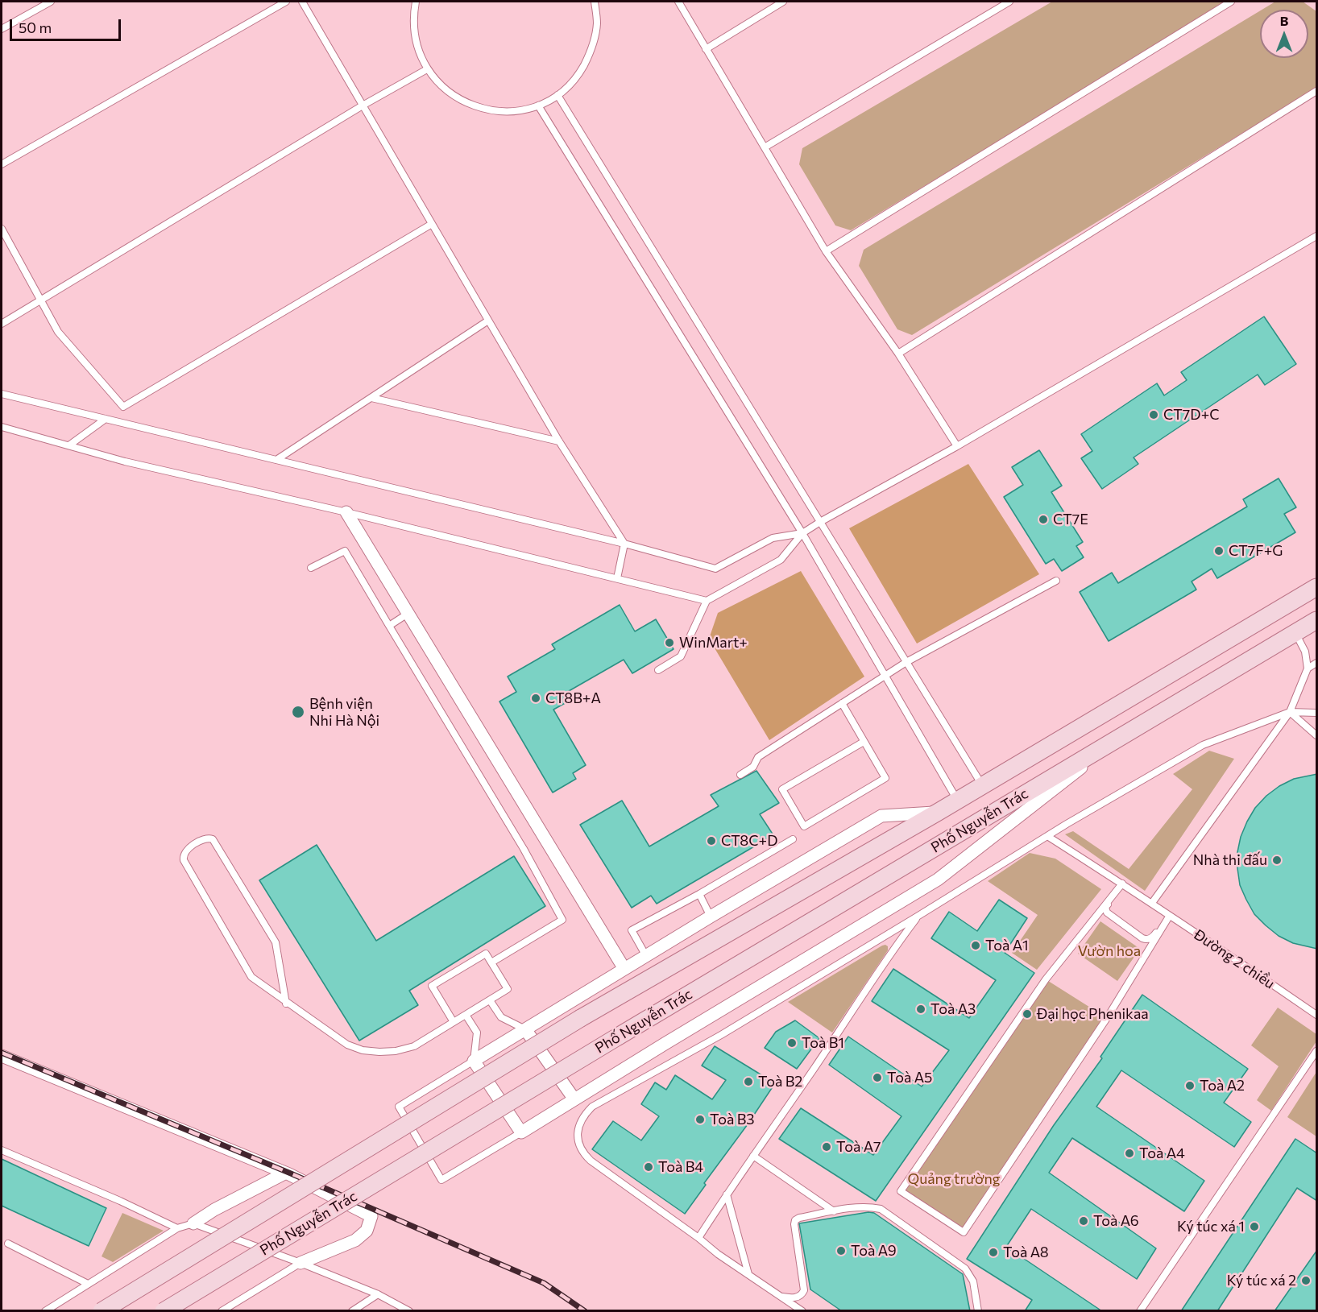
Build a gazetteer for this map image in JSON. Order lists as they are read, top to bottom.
{
  "streets": {
    "main road": ["Phố Nguyễn Trác"],
    "lane": ["Đường 2 chiều"]
  },
  "parks": ["Vườn hoa", "Quảng trường"],
  "places": [
    "CT7D+C",
    "CT7E",
    "CT7F+G",
    "WinMart+",
    "CT8B+A",
    "Bệnh viện Nhi Hà Nội",
    "CT8C+D",
    "Nhà thi đấu",
    "Toà A1",
    "Toà A3",
    "Đại học Phenikaa",
    "Toà B1",
    "Toà A5",
    "Toà B2",
    "Toà A2",
    "Toà B3",
    "Toà A7",
    "Toà A4",
    "Toà B4",
    "Toà A6",
    "Ký túc xá 1",
    "Toà A9",
    "Toà A8",
    "Ký túc xá 2"
  ],
  "scale_bar": "50 m",
  "north": "top"
}
